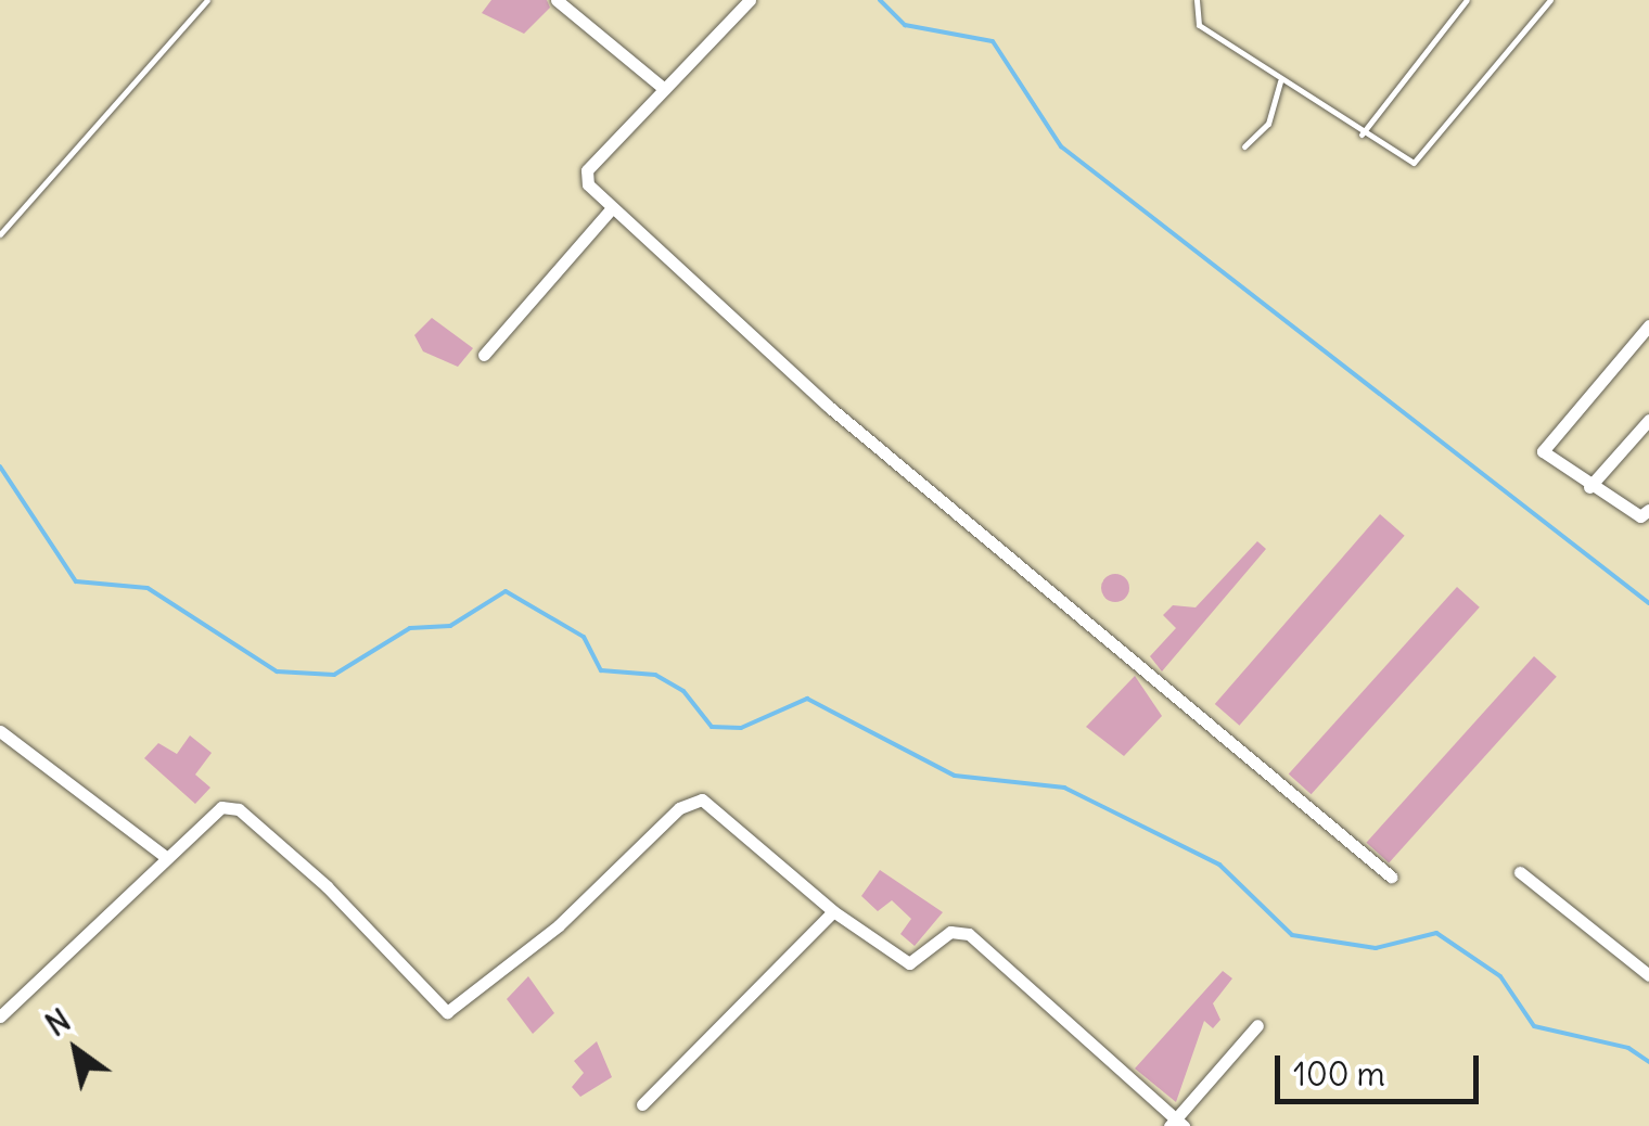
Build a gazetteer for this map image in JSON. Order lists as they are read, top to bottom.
{
  "scale_bar": "100 m",
  "north": "top left"
}
